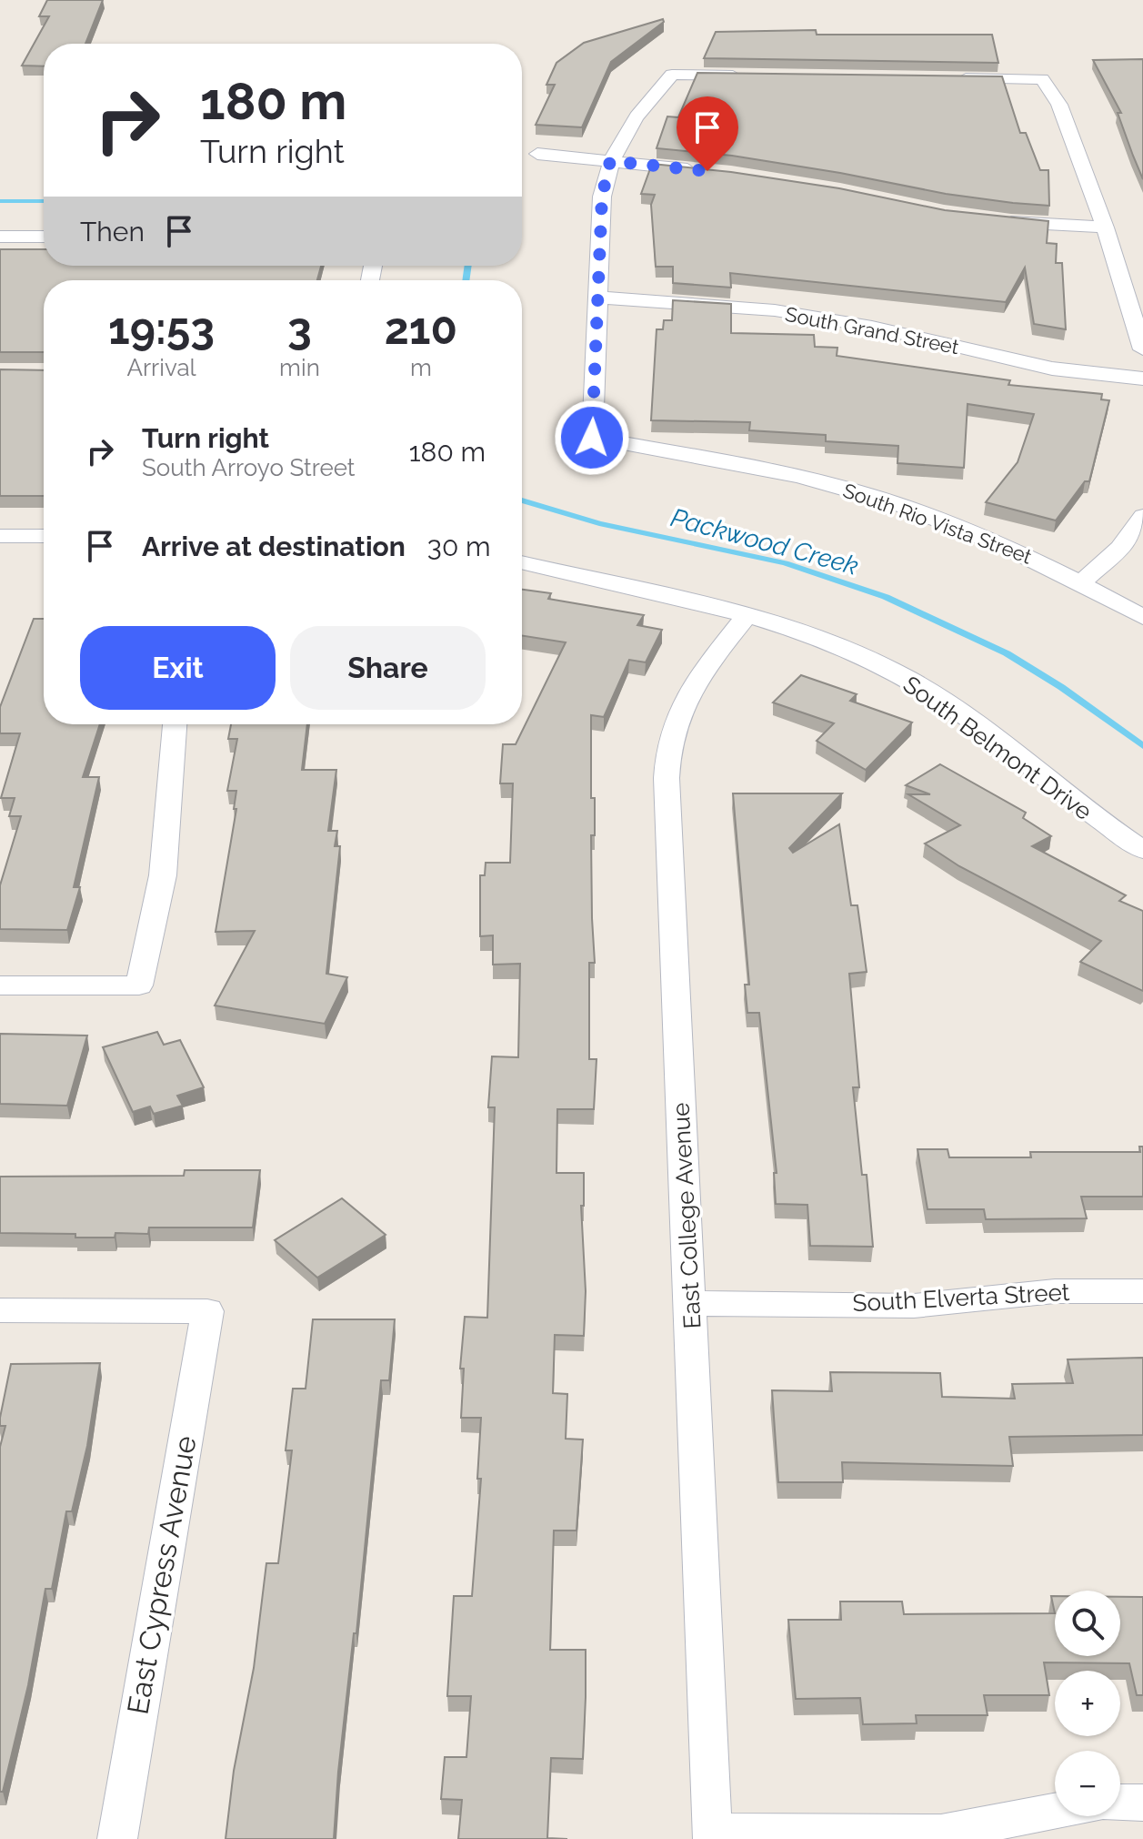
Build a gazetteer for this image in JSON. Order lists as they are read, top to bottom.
{
  "streets": {
    "street": [
      "South Grand Street",
      "South Rio Vista Street",
      "South Belmont Drive",
      "East College Avenue",
      "South Elverta Street",
      "East Cypress Avenue"
    ]
  },
  "crossings": [
    ["South Grand Street", "South Rio Vista Street"],
    ["South Belmont Drive", "East College Avenue"],
    ["East College Avenue", "South Elverta Street"]
  ],
  "water": ["Packwood Creek"],
  "page": {
    "turn": ["180 m", "Turn right"],
    "then": "Then",
    "eta": [
      "19:53",
      "Arrival",
      "3",
      "min",
      "210",
      "m"
    ],
    "list": [
      {
        "name": "Turn right",
        "note": "South Arroyo Street",
        "value": "180 m"
      },
      {
        "name": "Arrive at destination",
        "value": "30 m"
      }
    ],
    "buttons": ["Exit", "Share"],
    "map_buttons": ["+", "−"]
  }
}
